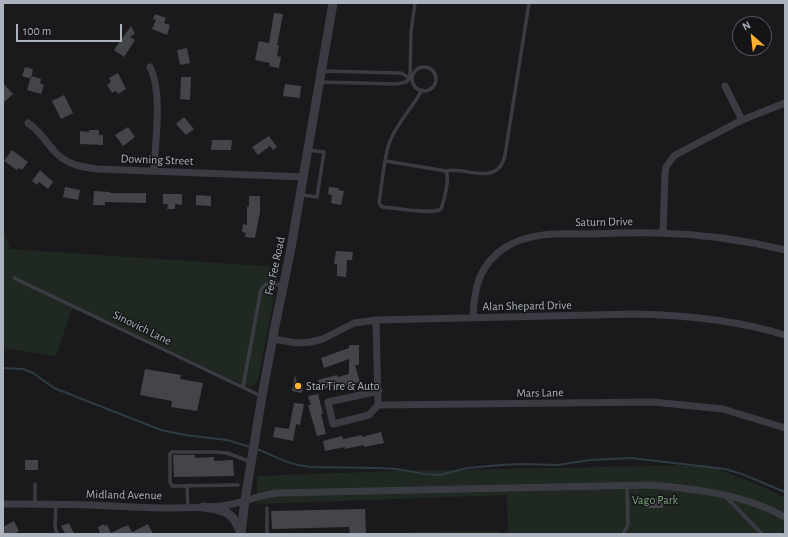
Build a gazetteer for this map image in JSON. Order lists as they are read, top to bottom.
{
  "streets": {
    "street": [
      "Downing Street",
      "Saturn Drive",
      "Fee Fee Road",
      "Alan Shepard Drive",
      "Mars Lane",
      "Midland Avenue"
    ],
    "lane": ["Sinovich Lane"]
  },
  "crossings": [
    ["Downing Street", "Fee Fee Road"],
    ["Saturn Drive", "Alan Shepard Drive"],
    ["Fee Fee Road", "Alan Shepard Drive"],
    ["Fee Fee Road", "Sinovich Lane"],
    ["Fee Fee Road", "Midland Avenue"]
  ],
  "parks": ["Vago Park"],
  "places": ["Star Tire & Auto"],
  "scale_bar": "100 m",
  "north": "top left"
}
